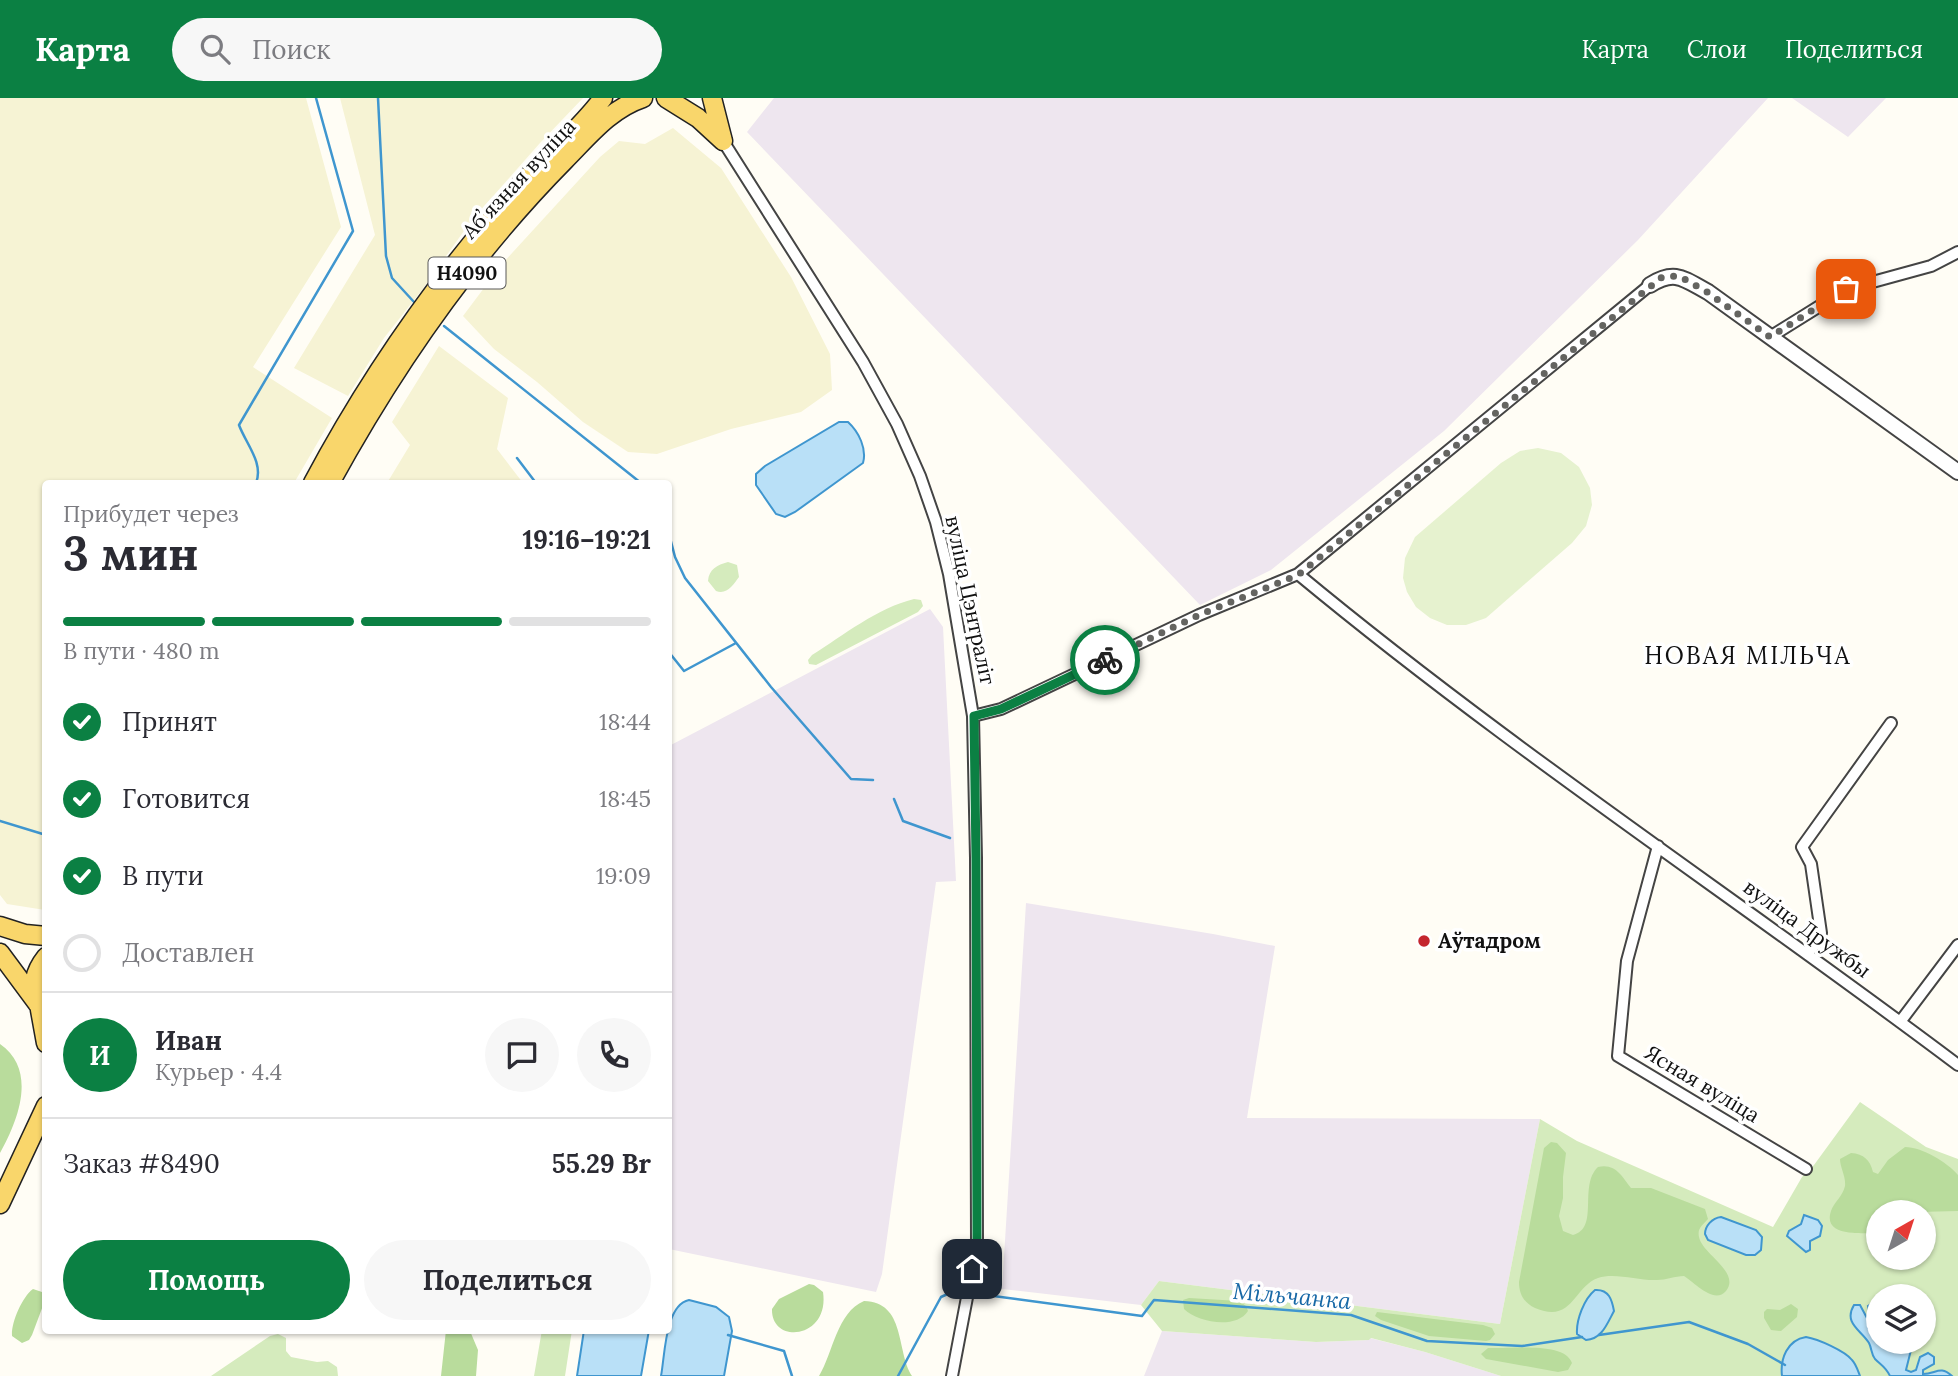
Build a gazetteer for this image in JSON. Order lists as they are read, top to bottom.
{
  "streets": {
    "main road": ["Абʼязная вуліца", "Н4090"],
    "street": ["вуліца Цэнтраліт", "вуліца Дружбы", "Ясная вуліца"]
  },
  "crossings": [
    ["вуліца Дружбы", "Ясная вуліца"]
  ],
  "districts": ["НОВАЯ МІЛЬЧА"],
  "water": ["Мільчанка"],
  "places": ["Аўтадром"],
  "north": "top right",
  "page": {
    "header": "Карта",
    "search": "Поиск",
    "nav": ["Карта", "Слои", "Поделиться"],
    "heading": ["3 мин", "Прибудет через", "19:16–19:21"],
    "panel": [
      "Иван",
      "Курьер · 4.4",
      "Заказ #8490",
      "55.29 Br"
    ],
    "bar": "В пути · 480 m",
    "list": [
      ["Принят", "18:44"],
      ["Готовится", "18:45"],
      ["В пути", "19:09"],
      "Доставлен"
    ],
    "round": "И",
    "buttons": ["Помощь", "Поделиться"]
  }
}
